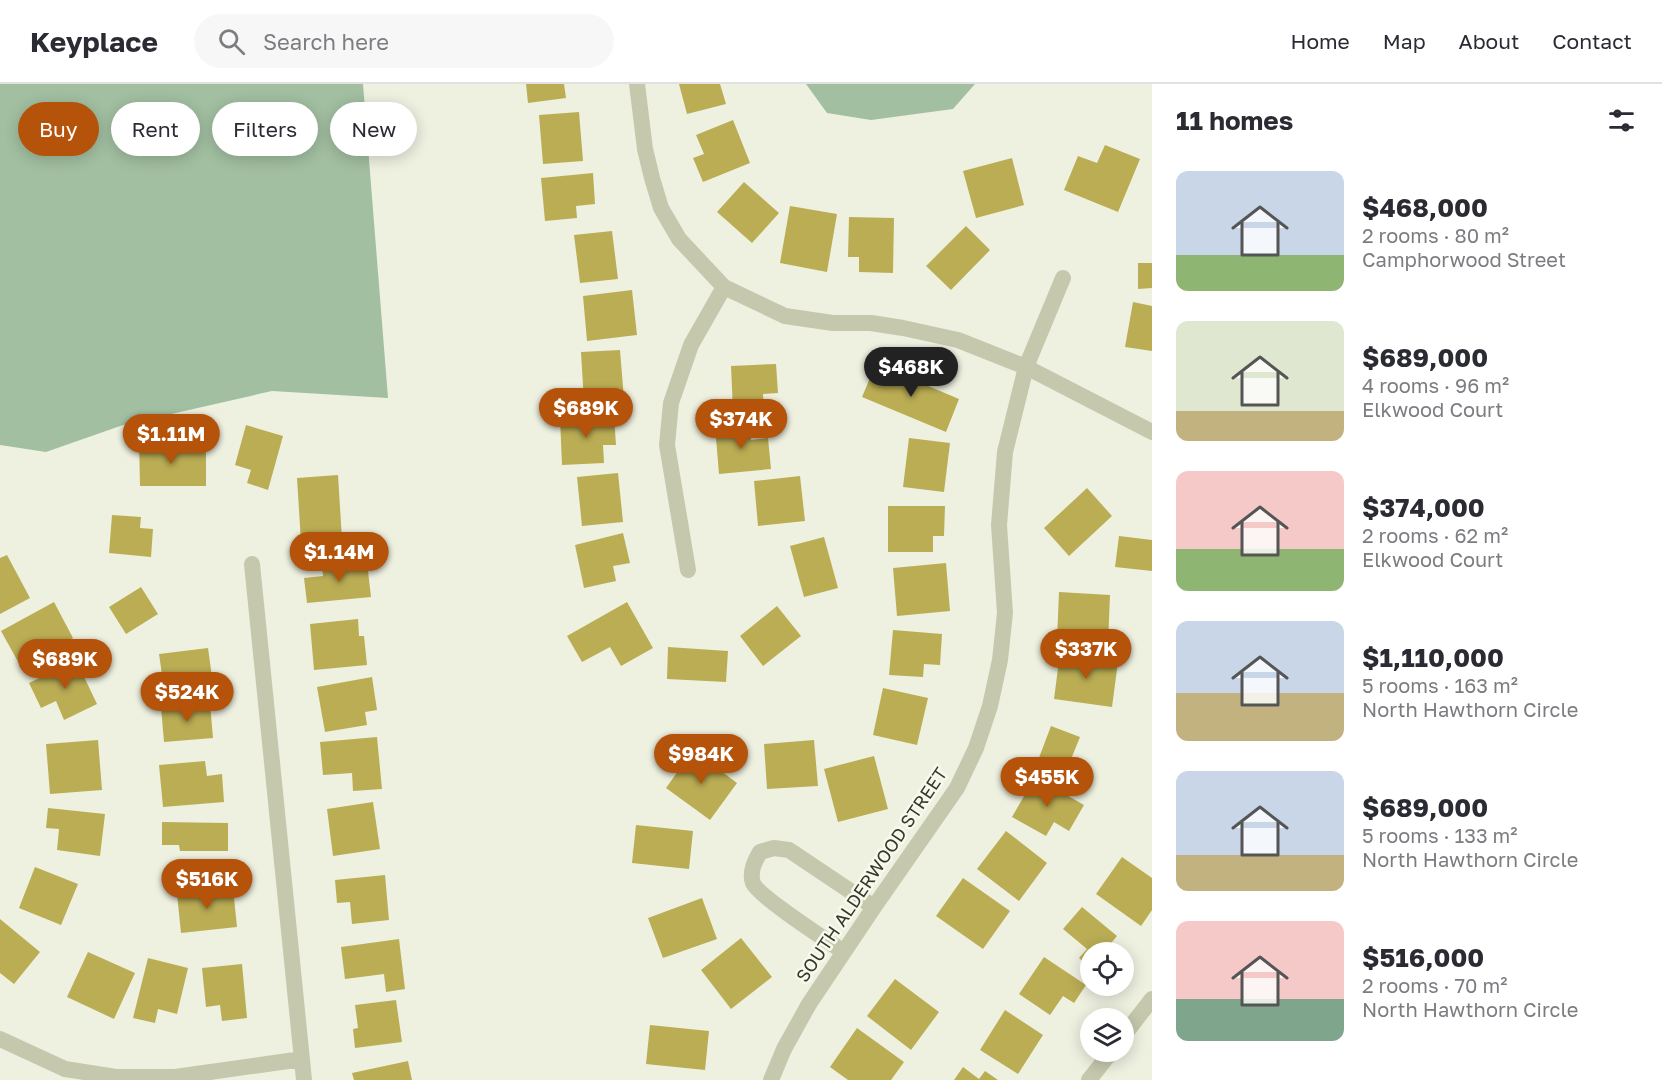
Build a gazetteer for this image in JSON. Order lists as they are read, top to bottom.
{
  "streets": {
    "street": ["SOUTH ALDERWOOD STREET"]
  },
  "page": {
    "header": "Keyplace",
    "search": "Search here",
    "nav": [
      "Home",
      "Map",
      "About",
      "Contact"
    ],
    "heading": "11 homes",
    "chip": [
      "Buy",
      "Rent",
      "Filters",
      "New"
    ],
    "list": [
      {
        "name": "$468,000",
        "note": "2 rooms · 80 m² · Camphorwood Street"
      },
      {
        "name": "$689,000",
        "note": "4 rooms · 96 m² · Elkwood Court"
      },
      {
        "name": "$374,000",
        "note": "2 rooms · 62 m² · Elkwood Court"
      },
      {
        "name": "$1,110,000",
        "note": "5 rooms · 163 m² · North Hawthorn Circle"
      },
      {
        "name": "$689,000",
        "note": "5 rooms · 133 m² · North Hawthorn Circle"
      },
      {
        "name": "$516,000",
        "note": "2 rooms · 70 m² · North Hawthorn Circle"
      }
    ],
    "price": [
      "$468K",
      "$689K",
      "$374K",
      "$1.11M",
      "$1.14M",
      "$337K",
      "$689K",
      "$524K",
      "$984K",
      "$455K",
      "$516K"
    ]
  }
}
